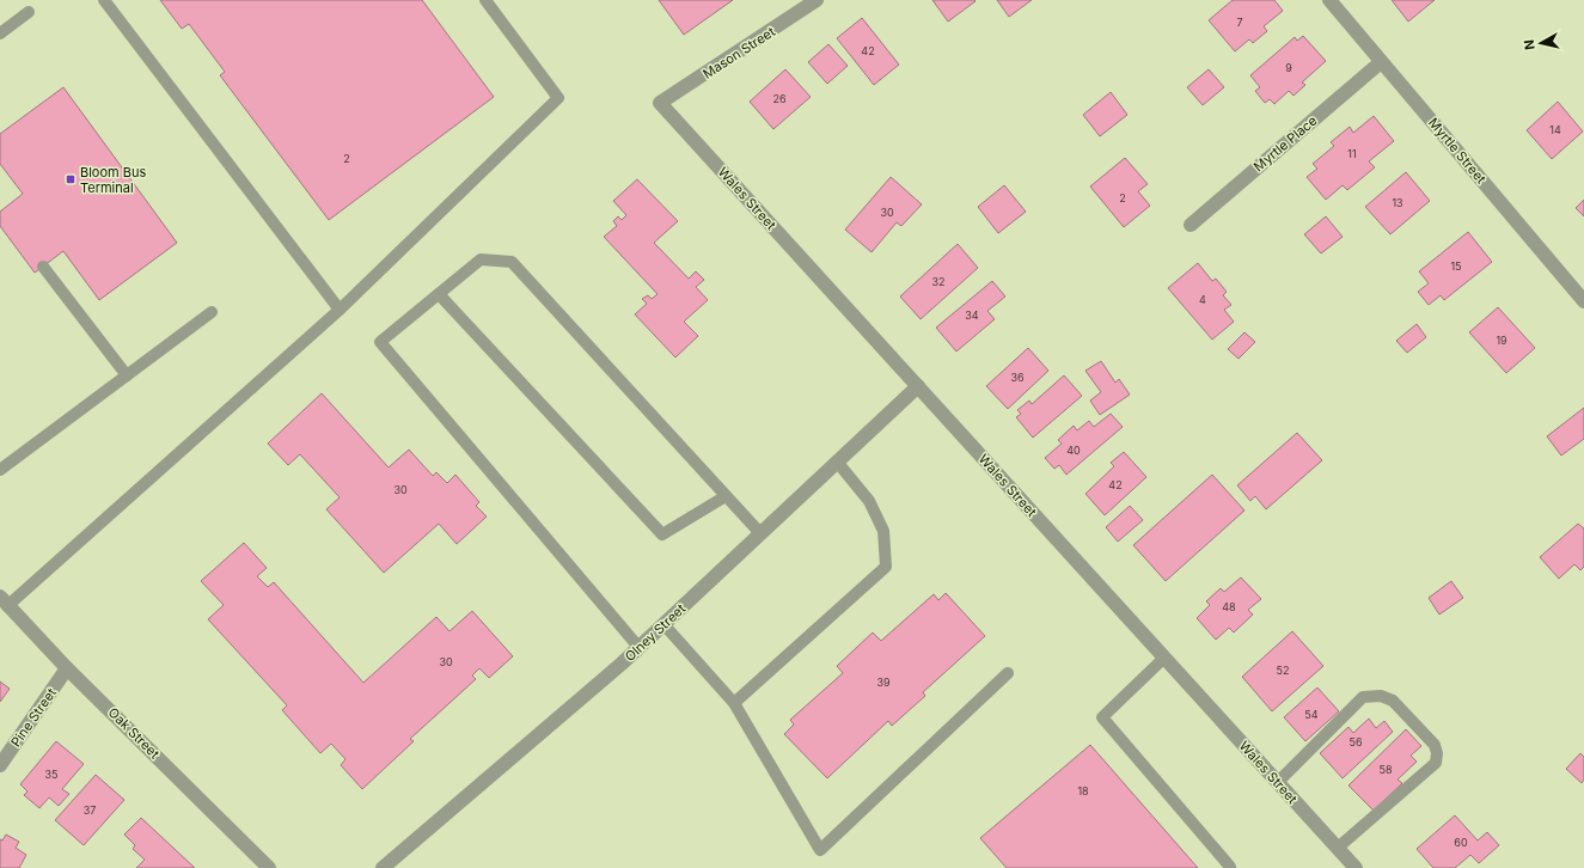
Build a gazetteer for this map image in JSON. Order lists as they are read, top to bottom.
{
  "streets": {
    "street": [
      "Mason Street",
      "Myrtle Place",
      "Myrtle Street",
      "Wales Street",
      "Olney Street",
      "Pine Street",
      "Oak Street"
    ]
  },
  "crossings": [
    ["Mason Street", "Wales Street"],
    ["Myrtle Place", "Myrtle Street"],
    ["Wales Street", "Olney Street"],
    ["Pine Street", "Oak Street"]
  ],
  "places": {
    "transit": ["Bloom Bus Terminal"]
  },
  "house_numbers": [
    "7",
    "42",
    "9",
    "26",
    "14",
    "11",
    "2",
    "2",
    "13",
    "30",
    "15",
    "32",
    "4",
    "34",
    "19",
    "36",
    "40",
    "42",
    "30",
    "48",
    "30",
    "52",
    "39",
    "54",
    "56",
    "58",
    "35",
    "18",
    "37",
    "60"
  ],
  "north": "left"
}
